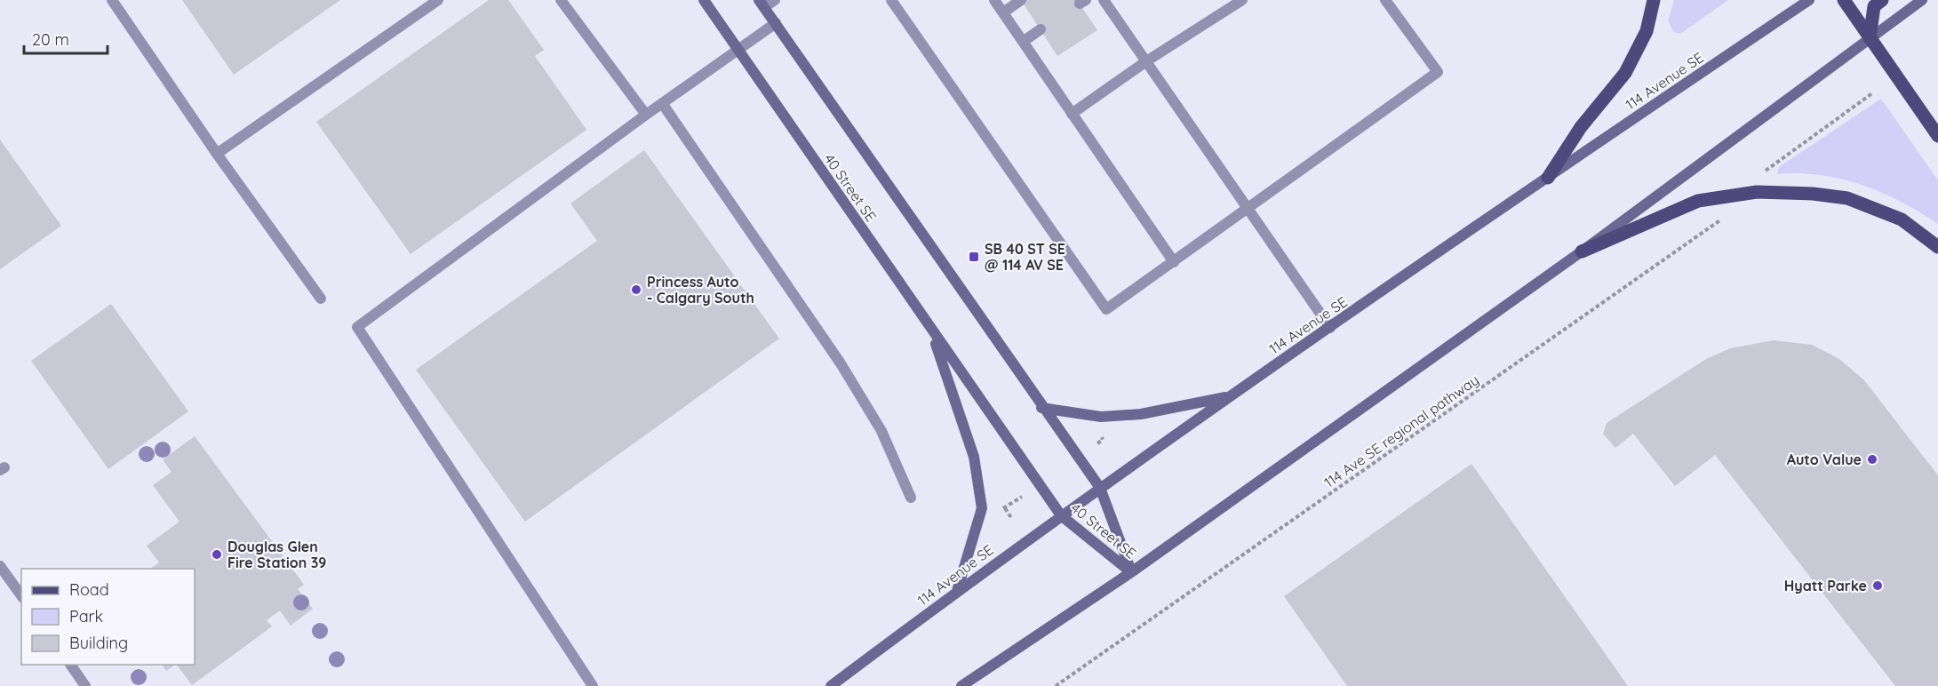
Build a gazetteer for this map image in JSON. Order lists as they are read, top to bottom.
{
  "streets": {
    "main road": ["114 Avenue SE", "40 Street SE"],
    "path": ["114 Ave SE regional pathway"]
  },
  "crossings": [
    ["114 Avenue SE", "40 Street SE"]
  ],
  "places": {
    "transit": ["SB 40 ST SE @ 114 AV SE"],
    "other": [
      "Princess Auto - Calgary South",
      "Auto Value",
      "Douglas Glen Fire Station 39",
      "Hyatt Parke"
    ]
  },
  "legend": ["Road", "Park", "Building"],
  "scale_bar": "20 m"
}
